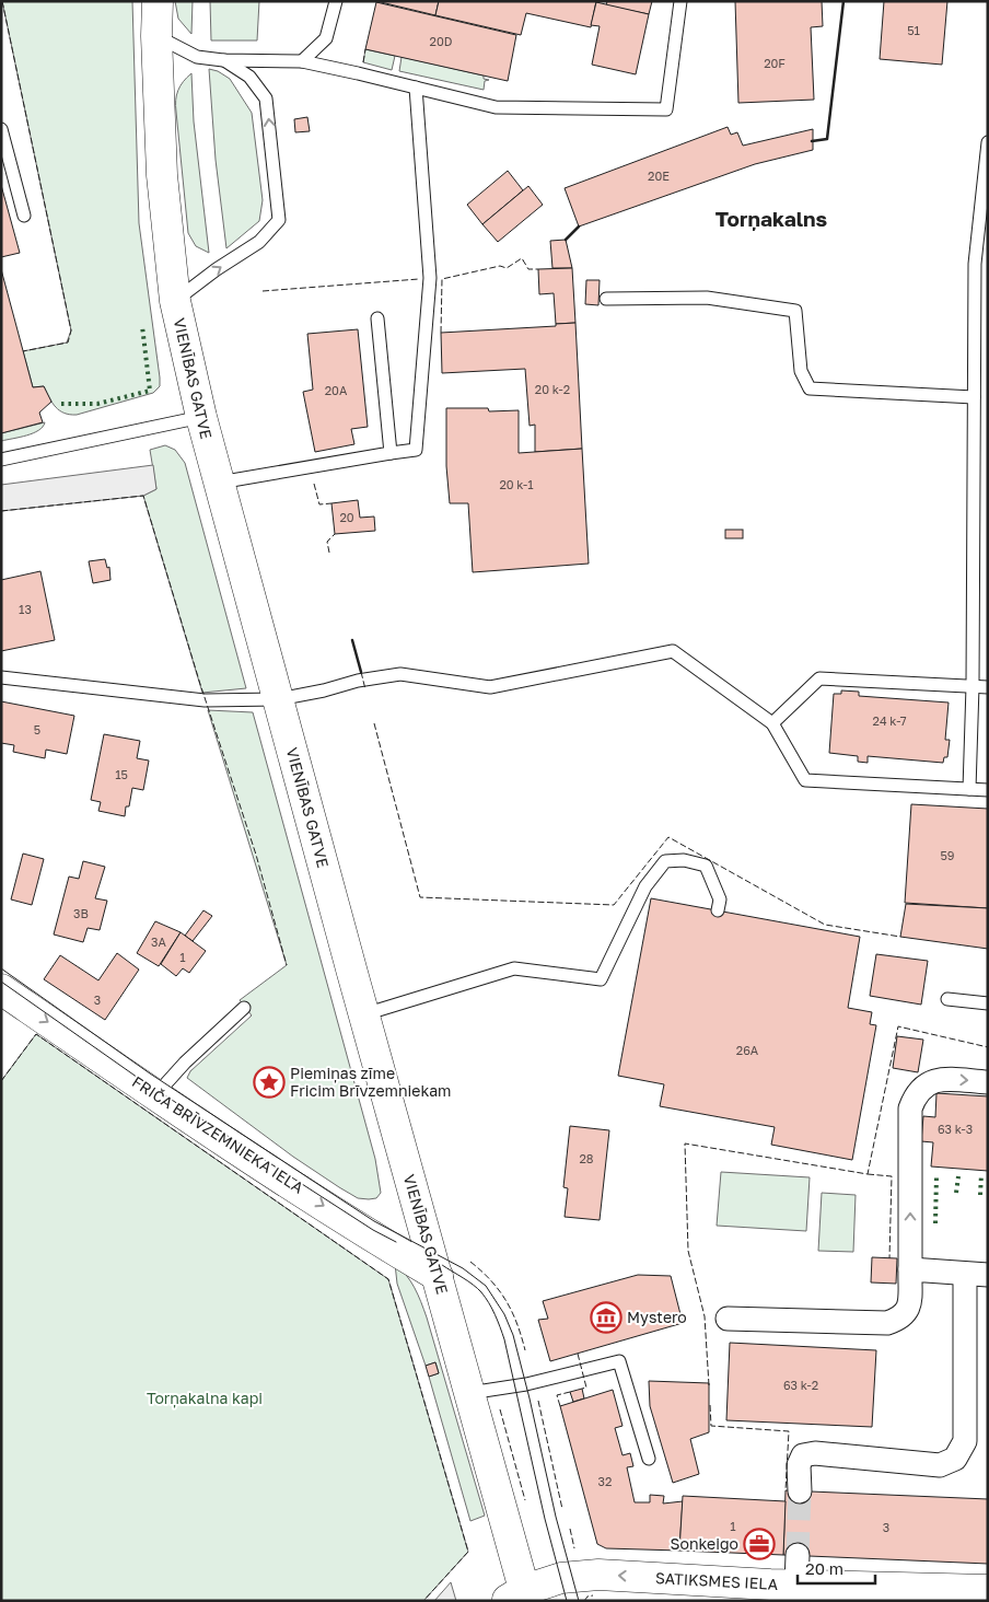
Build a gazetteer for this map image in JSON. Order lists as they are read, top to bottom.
{
  "streets": {
    "main road": ["VIENĪBAS GATVE", "FRIČA BRĪVZEMNIEKA IELA", "SATIKSMES IELA"]
  },
  "crossings": [
    ["VIENĪBAS GATVE", "FRIČA BRĪVZEMNIEKA IELA"],
    ["VIENĪBAS GATVE", "SATIKSMES IELA"]
  ],
  "one_way": ["FRIČA BRĪVZEMNIEKA IELA", "SATIKSMES IELA"],
  "districts": ["Torņakalns"],
  "parks": ["Torņakalna kapi"],
  "places": {
    "place": ["Piemiņas zīme Fricim Brīvzemniekam"],
    "museum": ["Mystero"],
    "office": ["Sonkeigo"]
  },
  "house_numbers": [
    "51",
    "20D",
    "20F",
    "20E",
    "20 k-2",
    "20A",
    "20 k-1",
    "20",
    "13",
    "24 k-7",
    "5",
    "15",
    "59",
    "3B",
    "3A",
    "1",
    "3",
    "26A",
    "63 k-3",
    "28",
    "63 k-2",
    "32",
    "1",
    "3"
  ],
  "scale_bar": "20 m"
}
